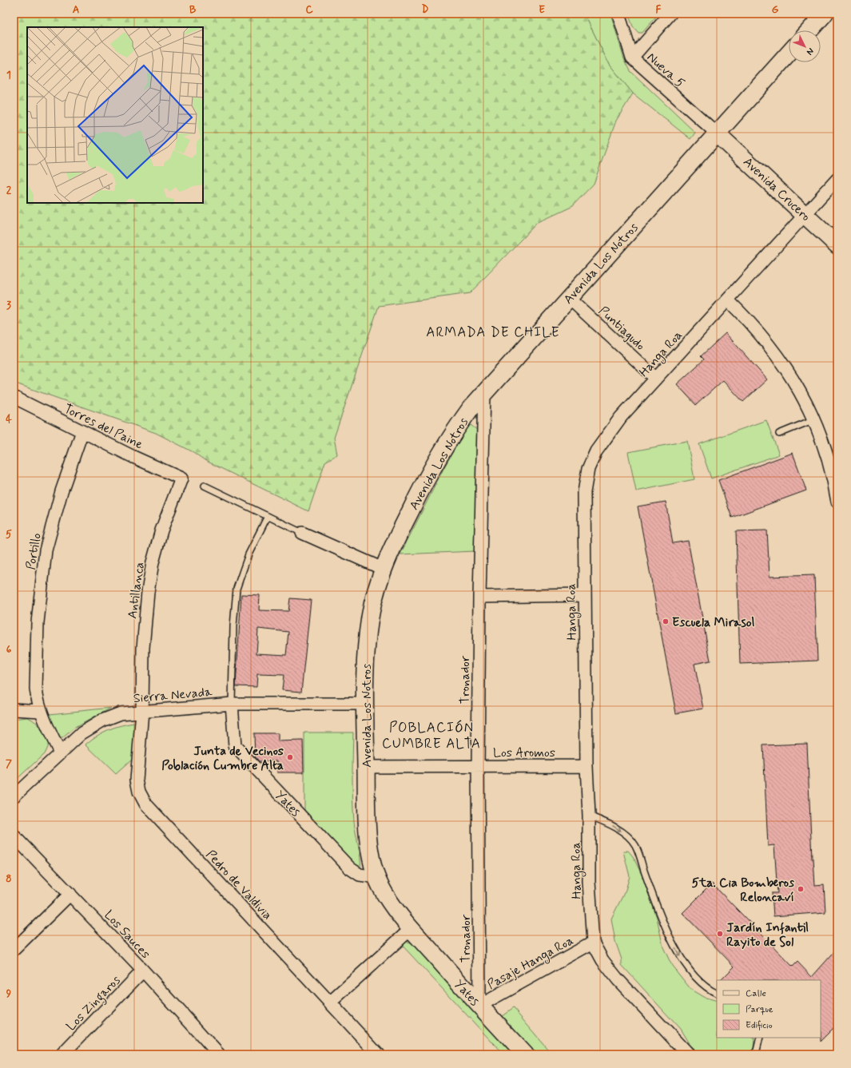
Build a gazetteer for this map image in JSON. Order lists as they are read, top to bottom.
{
  "streets": {
    "main road": ["Avenida Crucero", "Avenida Los Notros", "Yates"],
    "street": [
      "Nueva 5",
      "Puntiagudo",
      "Hanga Roa",
      "Torres del Paine",
      "Portillo",
      "Antillanca",
      "Tronador",
      "Sierra Nevada",
      "Los Aromos",
      "Pedro de Valdivia",
      "Los Sauces",
      "Pasaje Hanga Roa",
      "Los Zingaros"
    ]
  },
  "crossings": [
    ["Nueva 5", "Avenida Crucero"],
    ["Nueva 5", "Avenida Los Notros"],
    ["Avenida Crucero", "Avenida Los Notros"],
    ["Avenida Crucero", "Hanga Roa"],
    ["Avenida Los Notros", "Puntiagudo"],
    ["Avenida Los Notros", "Tronador"],
    ["Avenida Los Notros", "Sierra Nevada"],
    ["Avenida Los Notros", "Los Aromos"],
    ["Avenida Los Notros", "Yates"],
    ["Puntiagudo", "Hanga Roa"],
    ["Hanga Roa", "Los Aromos"],
    ["Hanga Roa", "Pasaje Hanga Roa"],
    ["Torres del Paine", "Portillo"],
    ["Torres del Paine", "Antillanca"],
    ["Portillo", "Sierra Nevada"],
    ["Antillanca", "Sierra Nevada"],
    ["Antillanca", "Pedro de Valdivia"],
    ["Tronador", "Los Aromos"],
    ["Tronador", "Yates"],
    ["Tronador", "Pasaje Hanga Roa"],
    ["Sierra Nevada", "Yates"],
    ["Sierra Nevada", "Pedro de Valdivia"],
    ["Yates", "Pasaje Hanga Roa"],
    ["Los Sauces", "Los Zingaros"]
  ],
  "districts": ["ARMADA DE CHILE", "POBLACIÓN CUMBRE ALTA"],
  "places": [
    "Escuela Mirasol",
    "Junta de Vecinos Población Cumbre Alta",
    "5ta. Cia Bomberos Reloncaví",
    "Jardín Infantil Rayito de Sol"
  ],
  "legend": ["Calle", "Parque", "Edificio"],
  "north": "bottom right",
  "grid": {
    "columns": [
      "A",
      "B",
      "C",
      "D",
      "E",
      "F",
      "G"
    ],
    "rows": [
      "1",
      "2",
      "3",
      "4",
      "5",
      "6",
      "7",
      "8",
      "9"
    ]
  }
}
